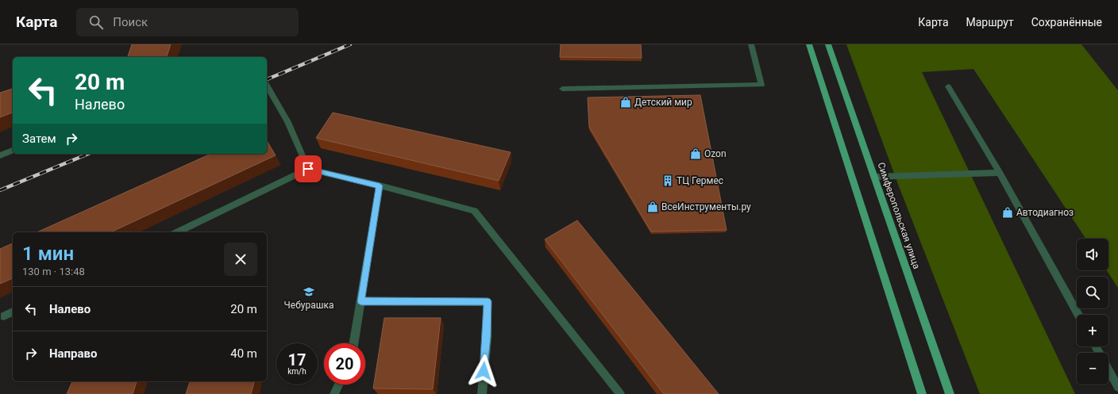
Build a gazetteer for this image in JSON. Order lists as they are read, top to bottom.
{
  "streets": {
    "main road": ["Симферопольская улица"]
  },
  "places": {
    "shop": [
      "Детский мир",
      "Ozon",
      "ВсеИнструменты.ру",
      "Автодиагноз"
    ],
    "building": ["ТЦ Гермес"],
    "school or university": ["Чебурашка"]
  },
  "page": {
    "header": "Карта",
    "search": "Поиск",
    "nav": ["Карта", "Маршрут", "Сохранённые"],
    "turn": ["20 m", "Налево"],
    "then": "Затем",
    "heading": ["1 мин", "130 m · 13:48"],
    "map_buttons": ["+", "−"],
    "list": [
      {
        "name": "Налево",
        "value": "20 m"
      },
      {
        "name": "Направо",
        "value": "40 m"
      }
    ],
    "speed": "17 km/h",
    "limit": "20"
  }
}
